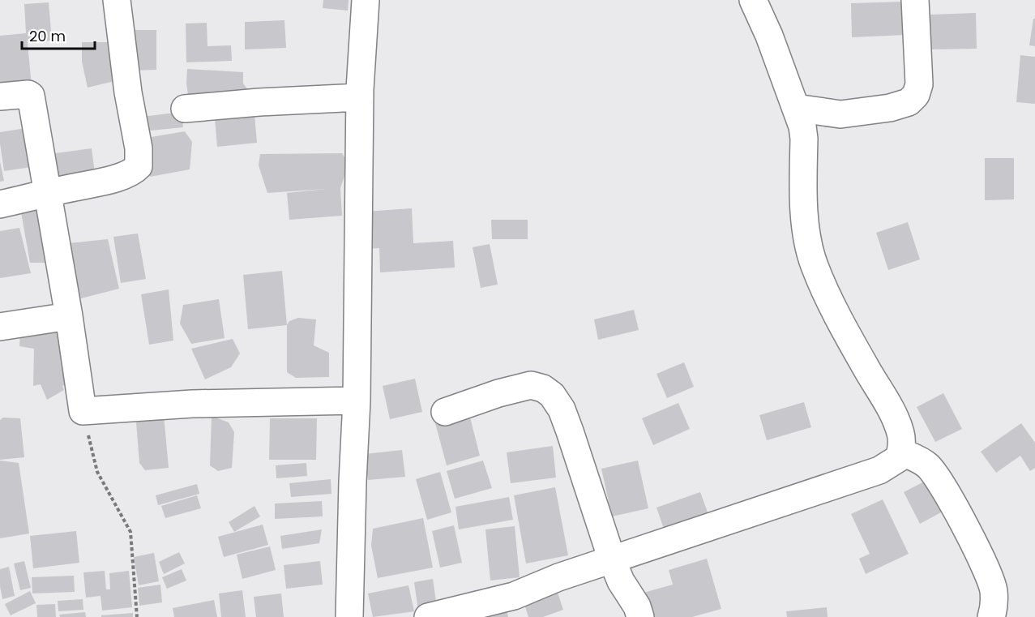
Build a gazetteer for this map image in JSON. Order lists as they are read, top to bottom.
{
  "scale_bar": "20 m"
}
